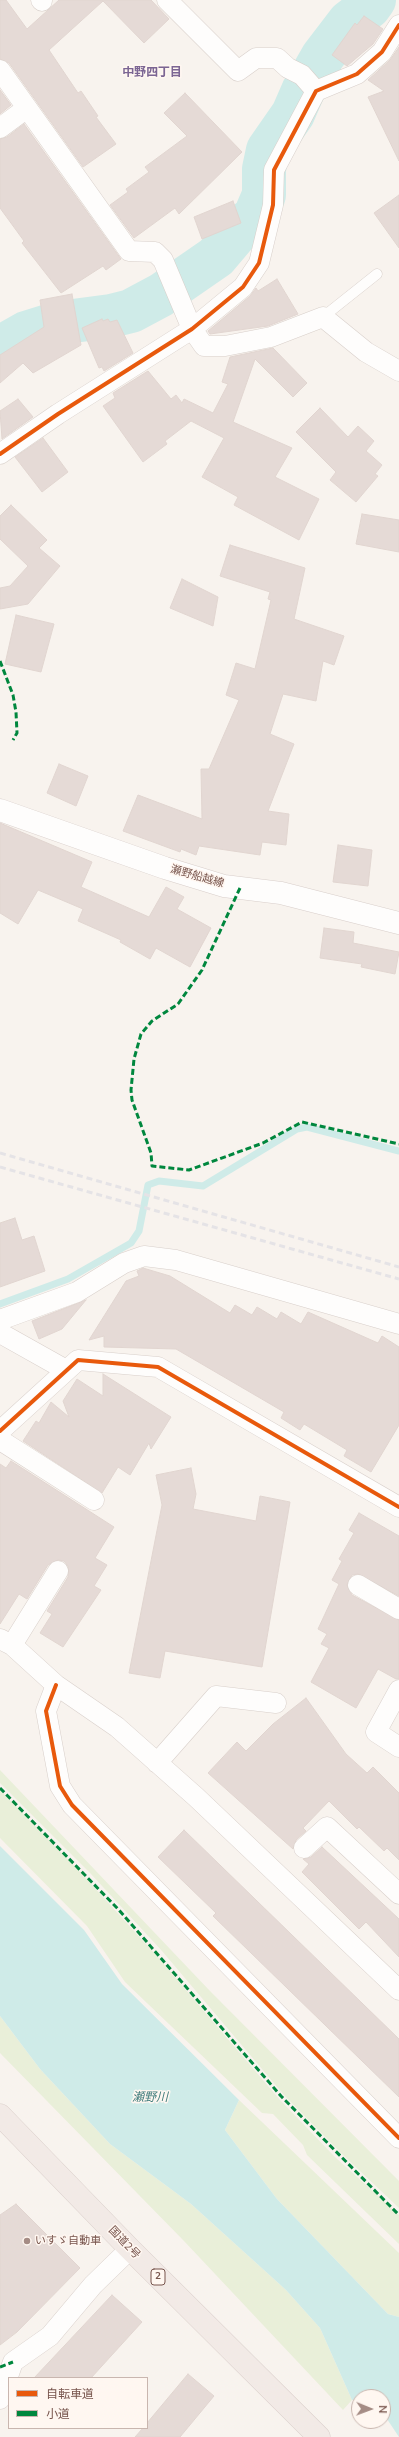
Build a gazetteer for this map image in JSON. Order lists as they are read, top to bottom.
{
  "streets": {
    "highway": ["国道2号", "2"],
    "main road": ["瀬野船越線"]
  },
  "districts": ["中野四丁目"],
  "water": ["瀬野川"],
  "places": ["いすゞ自動車"],
  "legend": ["自転車道", "小道"],
  "north": "right"
}
